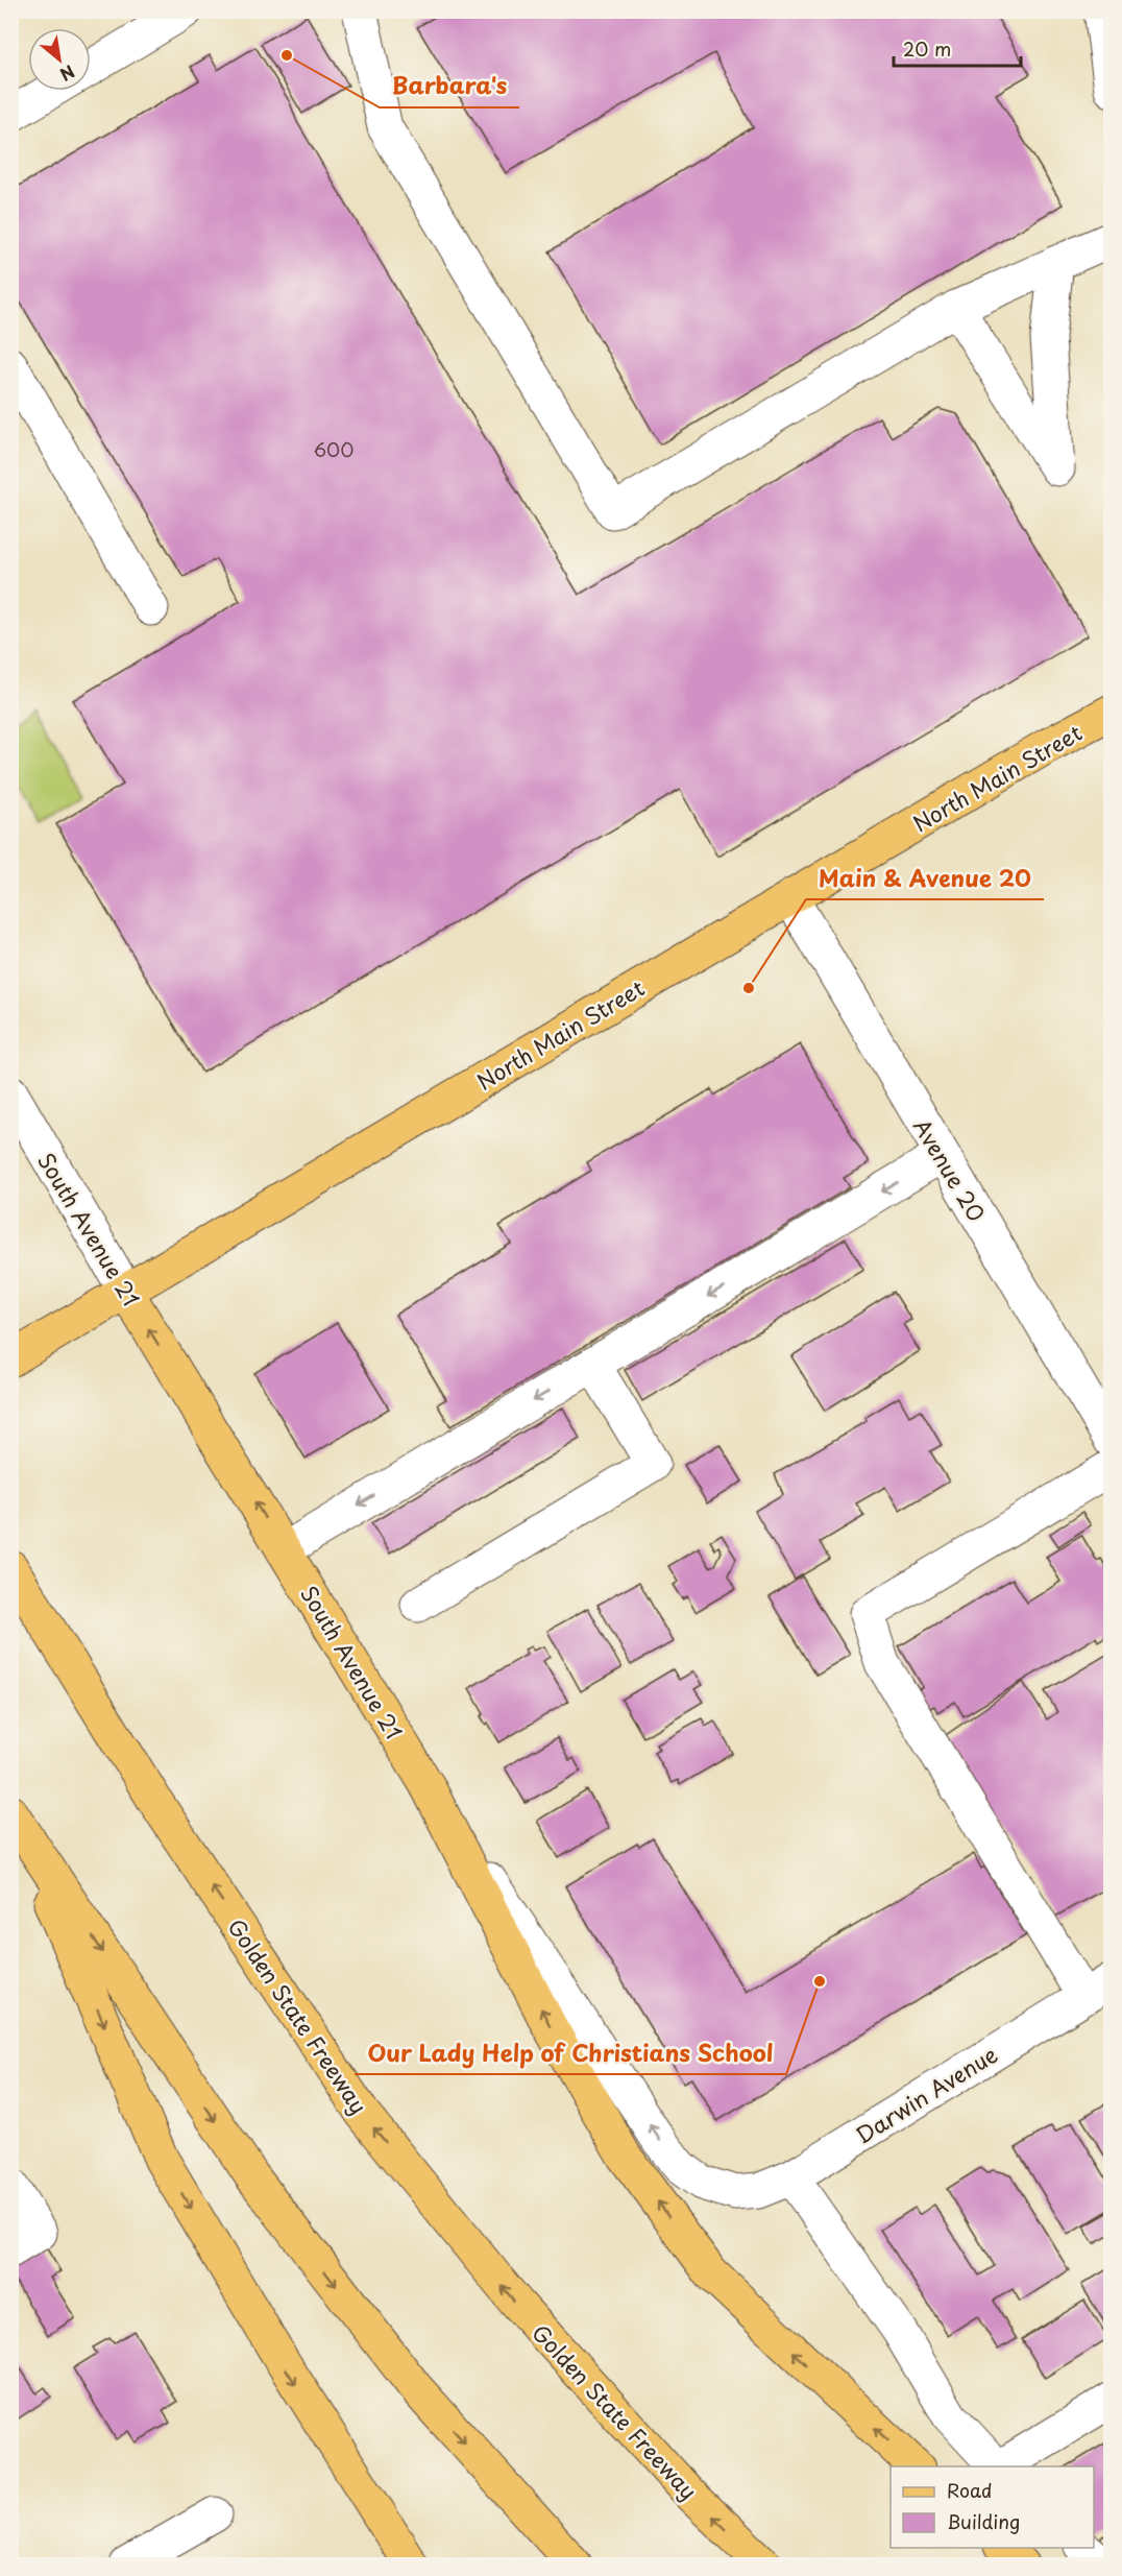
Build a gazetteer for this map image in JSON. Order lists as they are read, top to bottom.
{
  "streets": {
    "main road": ["North Main Street", "South Avenue 21", "Golden State Freeway"],
    "street": ["Avenue 20", "Darwin Avenue"]
  },
  "crossings": [
    ["North Main Street", "Avenue 20"],
    ["North Main Street", "South Avenue 21"],
    ["South Avenue 21", "Darwin Avenue"]
  ],
  "one_way": ["South Avenue 21"],
  "places": ["Barbara's", "Main & Avenue 20", "Our Lady Help of Christians School"],
  "house_numbers": ["600"],
  "legend": ["Road", "Building"],
  "scale_bar": "20 m",
  "north": "bottom right"
}
